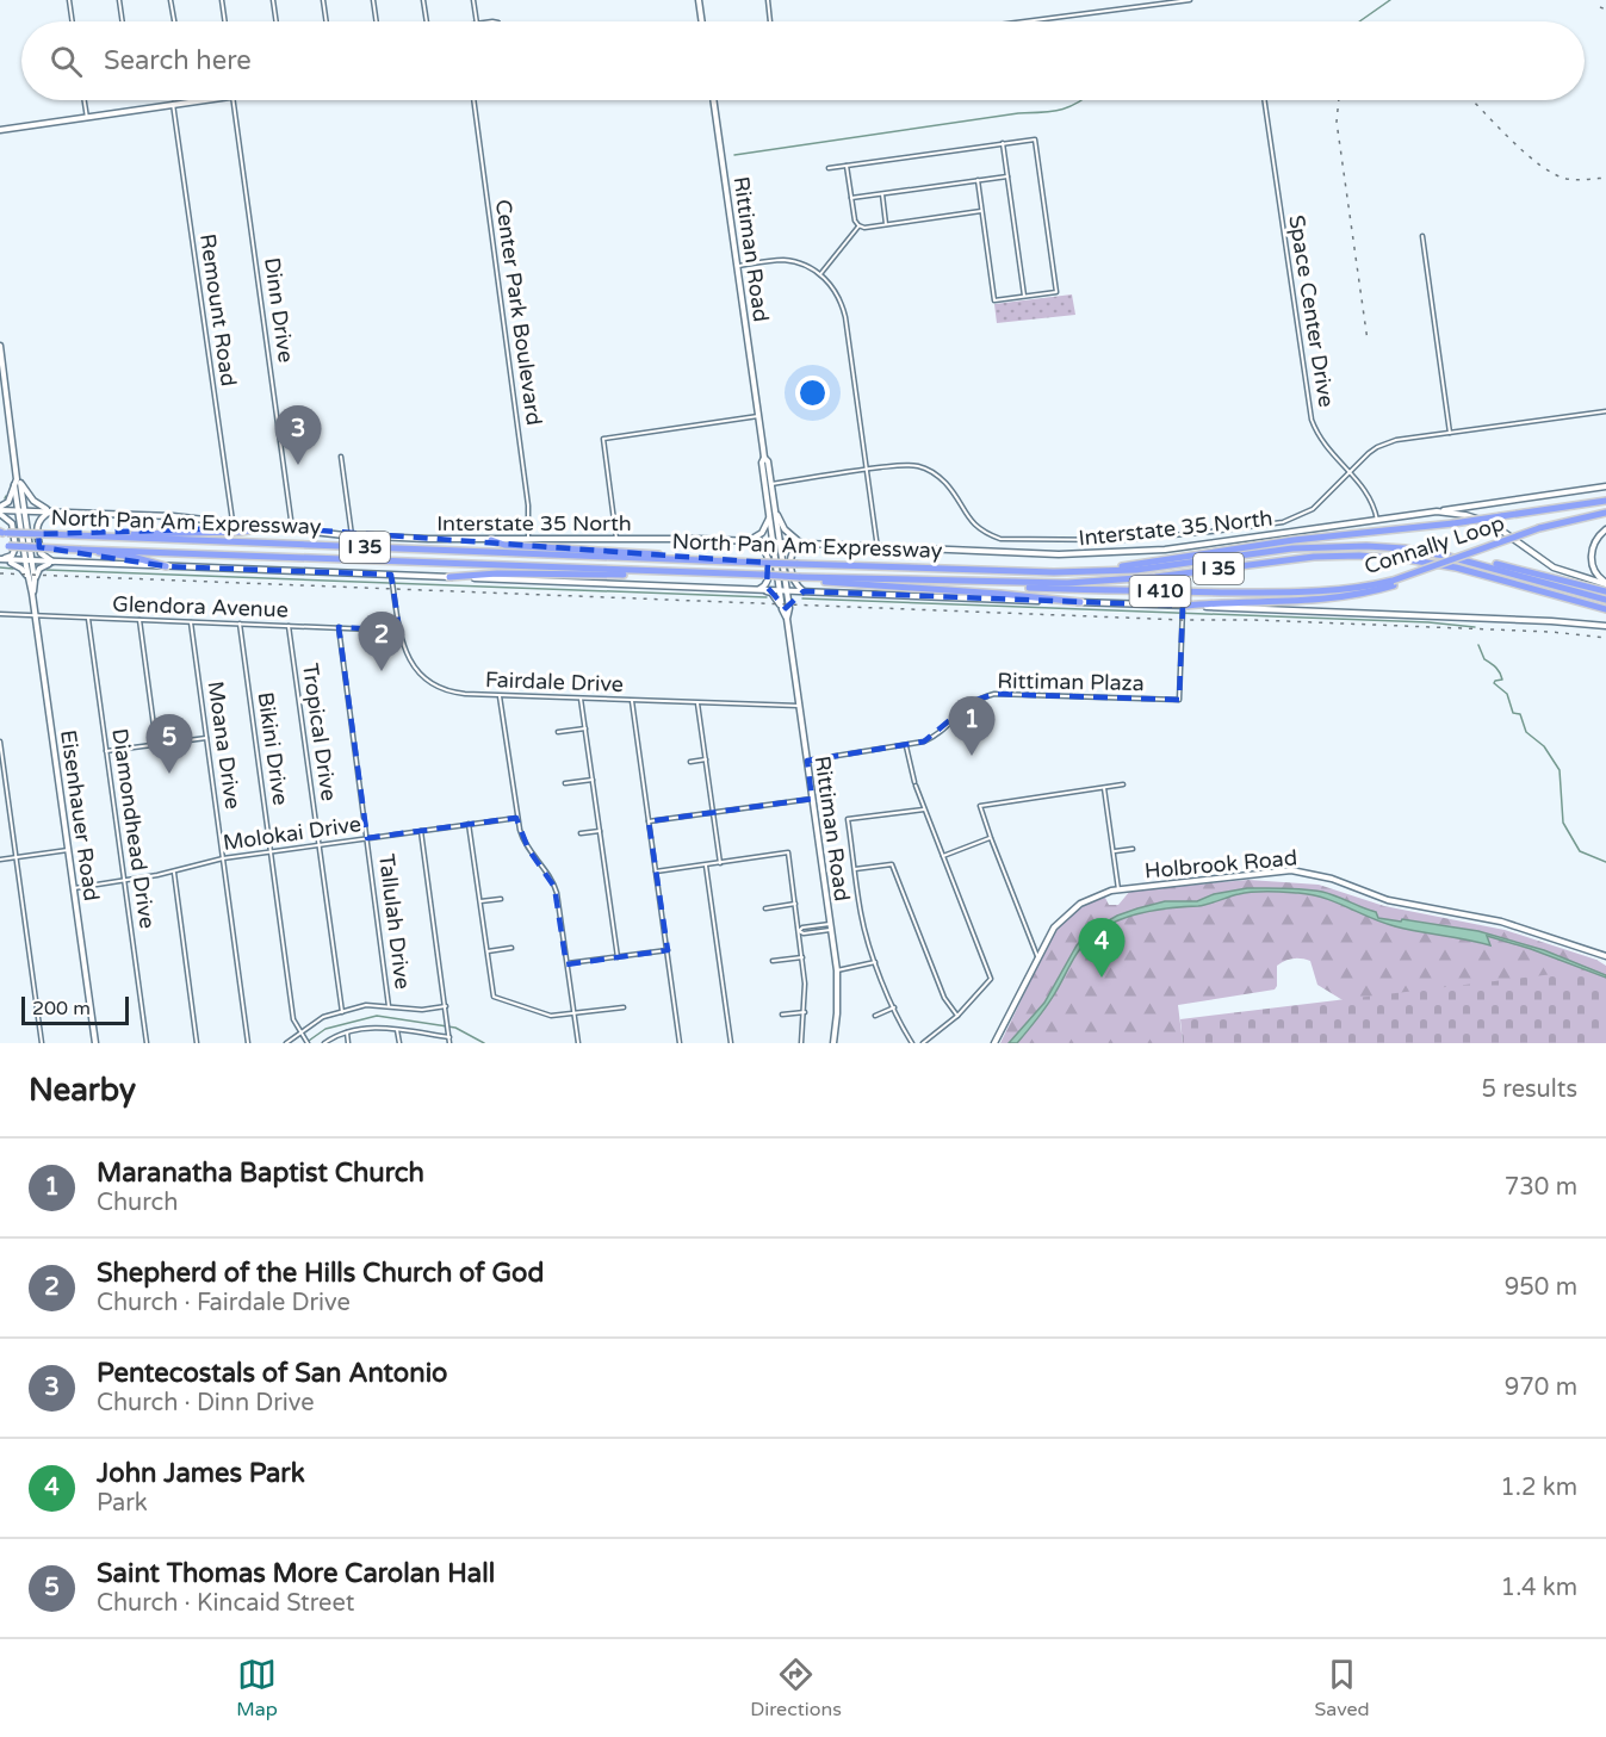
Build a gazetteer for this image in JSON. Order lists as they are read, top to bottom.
{
  "streets": {
    "highway": [
      "North Pan Am Expressway",
      "Connally Loop",
      "I 35",
      "I 410"
    ],
    "main road": [
      "Rittiman Road",
      "Interstate 35 North",
      "Eisenhauer Road",
      "Holbrook Road"
    ],
    "street": [
      "Remount Road",
      "Dinn Drive",
      "Space Center Drive",
      "Center Park Boulevard",
      "Glendora Avenue",
      "Fairdale Drive",
      "Rittiman Plaza",
      "Tropical Drive",
      "Moana Drive",
      "Bikini Drive",
      "Diamondhead Drive",
      "Molokai Drive",
      "Tallulah Drive"
    ]
  },
  "crossings": [
    ["Rittiman Road", "Interstate 35 North"],
    ["Rittiman Road", "Fairdale Drive"],
    ["Rittiman Road", "Rittiman Plaza"],
    ["Remount Road", "Interstate 35 North"],
    ["Dinn Drive", "Interstate 35 North"],
    ["Space Center Drive", "Interstate 35 North"],
    ["Center Park Boulevard", "Interstate 35 North"],
    ["North Pan Am Expressway", "Connally Loop"],
    ["Interstate 35 North", "Eisenhauer Road"],
    ["Glendora Avenue", "Fairdale Drive"],
    ["Glendora Avenue", "Tropical Drive"],
    ["Glendora Avenue", "Moana Drive"],
    ["Glendora Avenue", "Bikini Drive"],
    ["Glendora Avenue", "Eisenhauer Road"],
    ["Glendora Avenue", "Diamondhead Drive"],
    ["Glendora Avenue", "Tallulah Drive"],
    ["Tropical Drive", "Molokai Drive"],
    ["Moana Drive", "Molokai Drive"],
    ["Bikini Drive", "Molokai Drive"],
    ["Eisenhauer Road", "Molokai Drive"],
    ["Diamondhead Drive", "Molokai Drive"],
    ["Molokai Drive", "Tallulah Drive"]
  ],
  "scale_bar": "200 m",
  "page": {
    "search": "Search here",
    "pins": [
      "3",
      "2",
      "1",
      "5",
      "4"
    ],
    "scale": "200 m",
    "heading": ["Nearby", "5 results"],
    "list": [
      {
        "mark": "1",
        "name": "Maranatha Baptist Church",
        "note": "Church",
        "value": "730 m"
      },
      {
        "mark": "2",
        "name": "Shepherd of the Hills Church of God",
        "note": "Church · Fairdale Drive",
        "value": "950 m"
      },
      {
        "mark": "3",
        "name": "Pentecostals of San Antonio",
        "note": "Church · Dinn Drive",
        "value": "970 m"
      },
      {
        "mark": "4",
        "name": "John James Park",
        "note": "Park",
        "value": "1.2 km"
      },
      {
        "mark": "5",
        "name": "Saint Thomas More Carolan Hall",
        "note": "Church · Kincaid Street",
        "value": "1.4 km"
      }
    ],
    "nav": ["Map", "Directions", "Saved"]
  }
}
